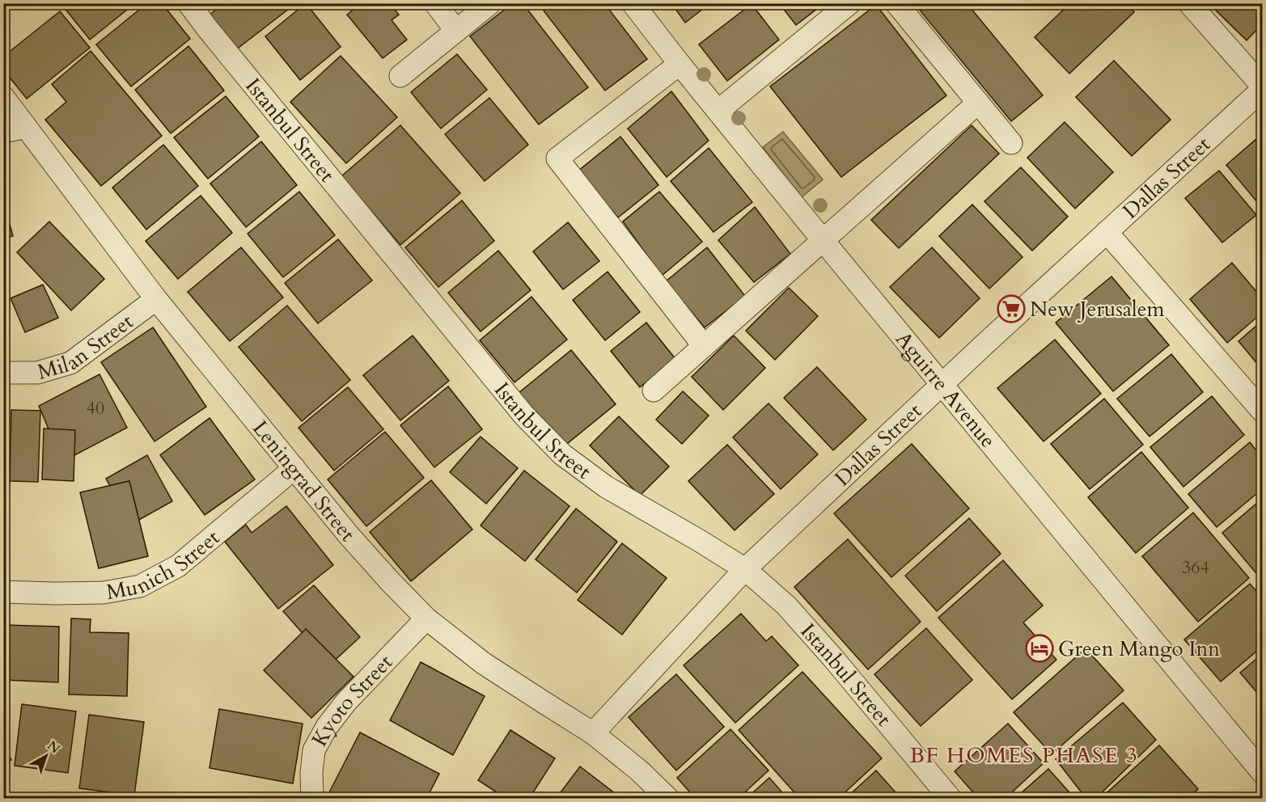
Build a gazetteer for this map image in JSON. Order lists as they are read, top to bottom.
{
  "streets": {
    "street": [
      "Istanbul Street",
      "Dallas Street",
      "Milan Street",
      "Aguirre Avenue",
      "Leningrad Street",
      "Munich Street",
      "Kyoto Street"
    ]
  },
  "crossings": [
    ["Istanbul Street", "Dallas Street"],
    ["Dallas Street", "Aguirre Avenue"],
    ["Dallas Street", "Leningrad Street"],
    ["Milan Street", "Leningrad Street"],
    ["Leningrad Street", "Munich Street"],
    ["Leningrad Street", "Kyoto Street"]
  ],
  "districts": ["BF HOMES PHASE 3"],
  "places": {
    "supermarket": ["New Jerusalem"],
    "hotel": ["Green Mango Inn"]
  },
  "house_numbers": ["40", "364"],
  "north": "top right"
}
